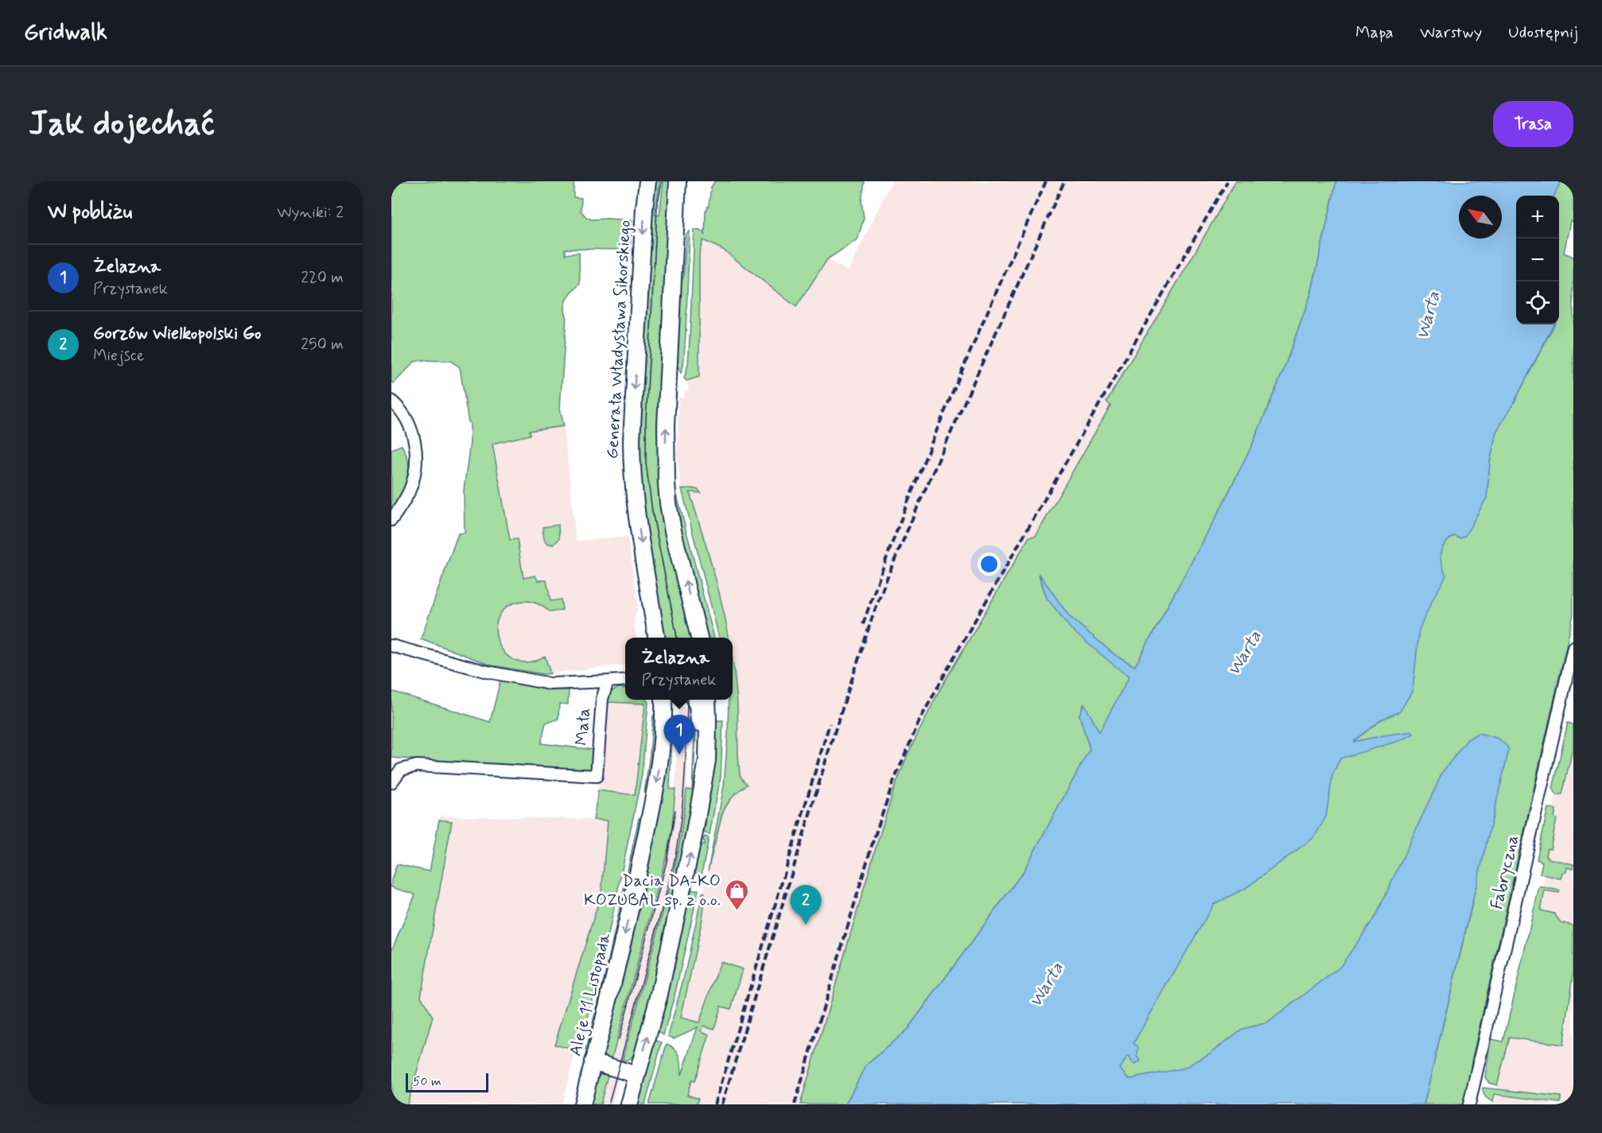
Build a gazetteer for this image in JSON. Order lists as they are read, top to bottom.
{
  "streets": {
    "main road": ["Generała Władysława Sikorskiego", "Aleje 11 Listopada"],
    "street": ["Mała", "Fabryczna"]
  },
  "water": ["Warta"],
  "places": {
    "shop": ["Dacia DA-KO KOZUBAL sp. z o.o."]
  },
  "scale_bar": "50 m",
  "north": "top left",
  "page": {
    "header": "Gridwalk",
    "nav": ["Mapa", "Warstwy", "Udostępnij"],
    "buttons": "Trasa",
    "title": "Jak dojechać",
    "heading": ["W pobliżu", "Wyniki: 2"],
    "map_buttons": ["+", "−"],
    "list": [
      {
        "mark": "1",
        "name": "Żelazna",
        "note": "Przystanek",
        "value": "220 m"
      },
      {
        "mark": "2",
        "name": "Gorzów Wielkopolski Go",
        "note": "Miejsce",
        "value": "250 m"
      }
    ],
    "popup": ["Żelazna", "Przystanek"],
    "pins": ["1", "2"],
    "scale": "50 m"
  }
}
